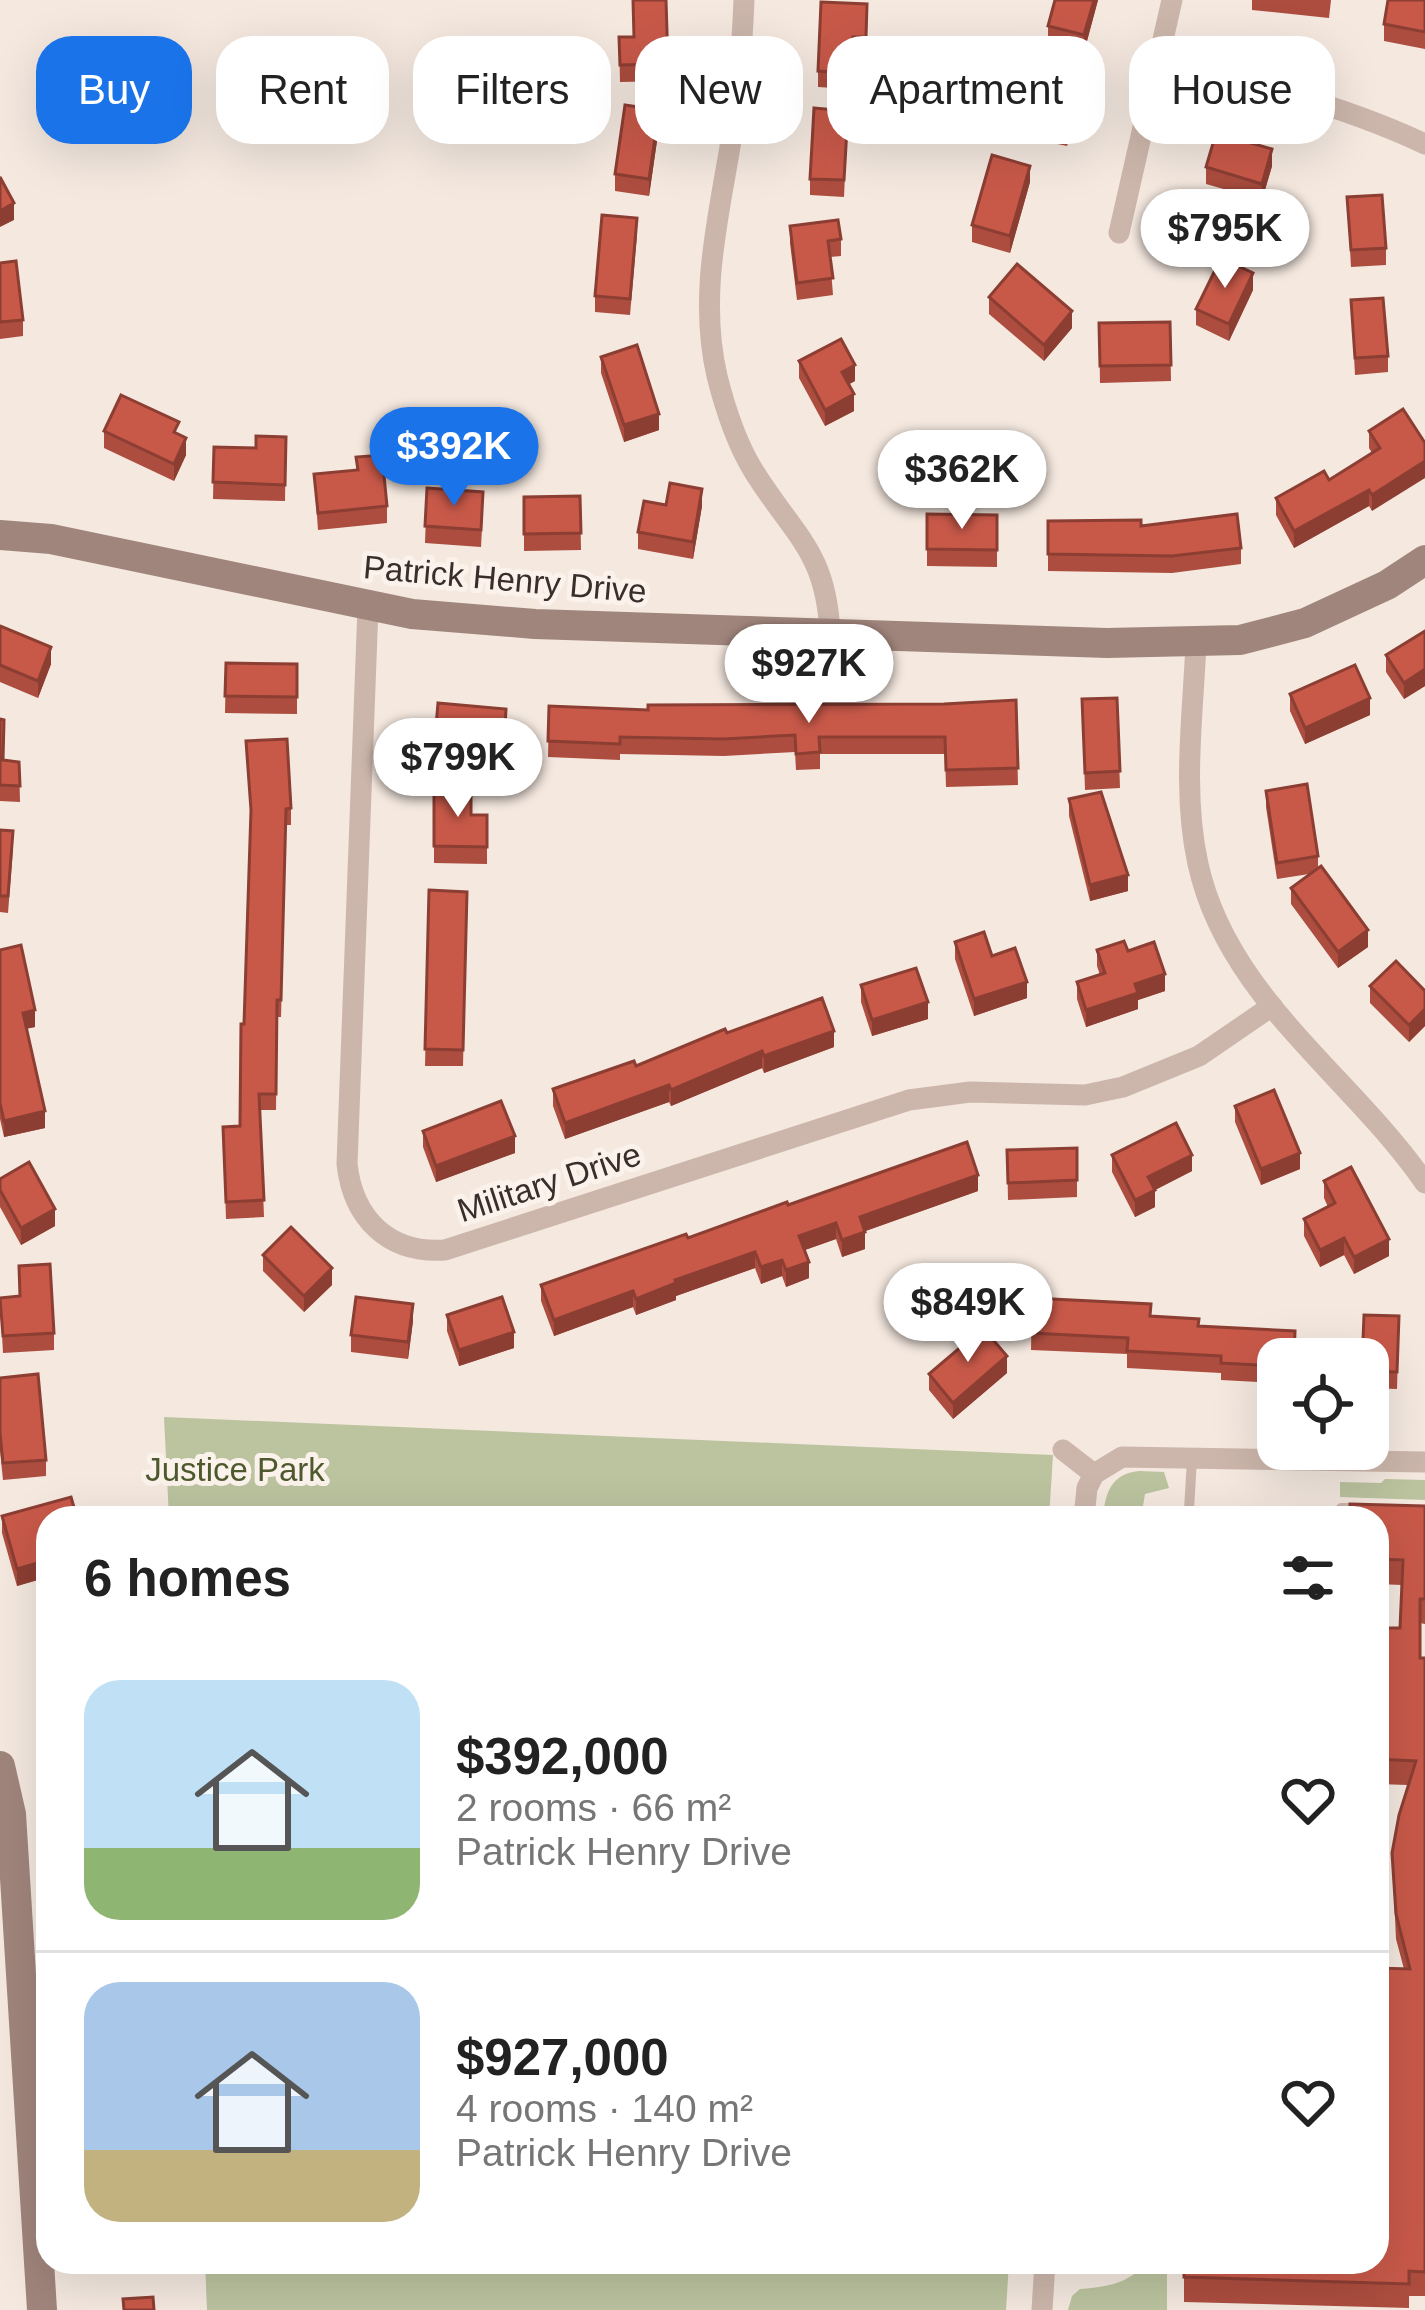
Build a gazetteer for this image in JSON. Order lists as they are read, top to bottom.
{
  "streets": {
    "street": ["Patrick Henry Drive", "Military Drive"]
  },
  "crossings": [
    ["Patrick Henry Drive", "Military Drive"]
  ],
  "parks": ["Justice Park"],
  "page": {
    "chip": [
      "Buy",
      "Rent",
      "Filters",
      "New",
      "Apartment",
      "House"
    ],
    "price": [
      "$795K",
      "$392K",
      "$362K",
      "$927K",
      "$799K",
      "$849K"
    ],
    "heading": "6 homes",
    "list": [
      {
        "name": "$392,000",
        "note": "2 rooms · 66 m² · Patrick Henry Drive"
      },
      {
        "name": "$927,000",
        "note": "4 rooms · 140 m² · Patrick Henry Drive"
      }
    ]
  }
}
